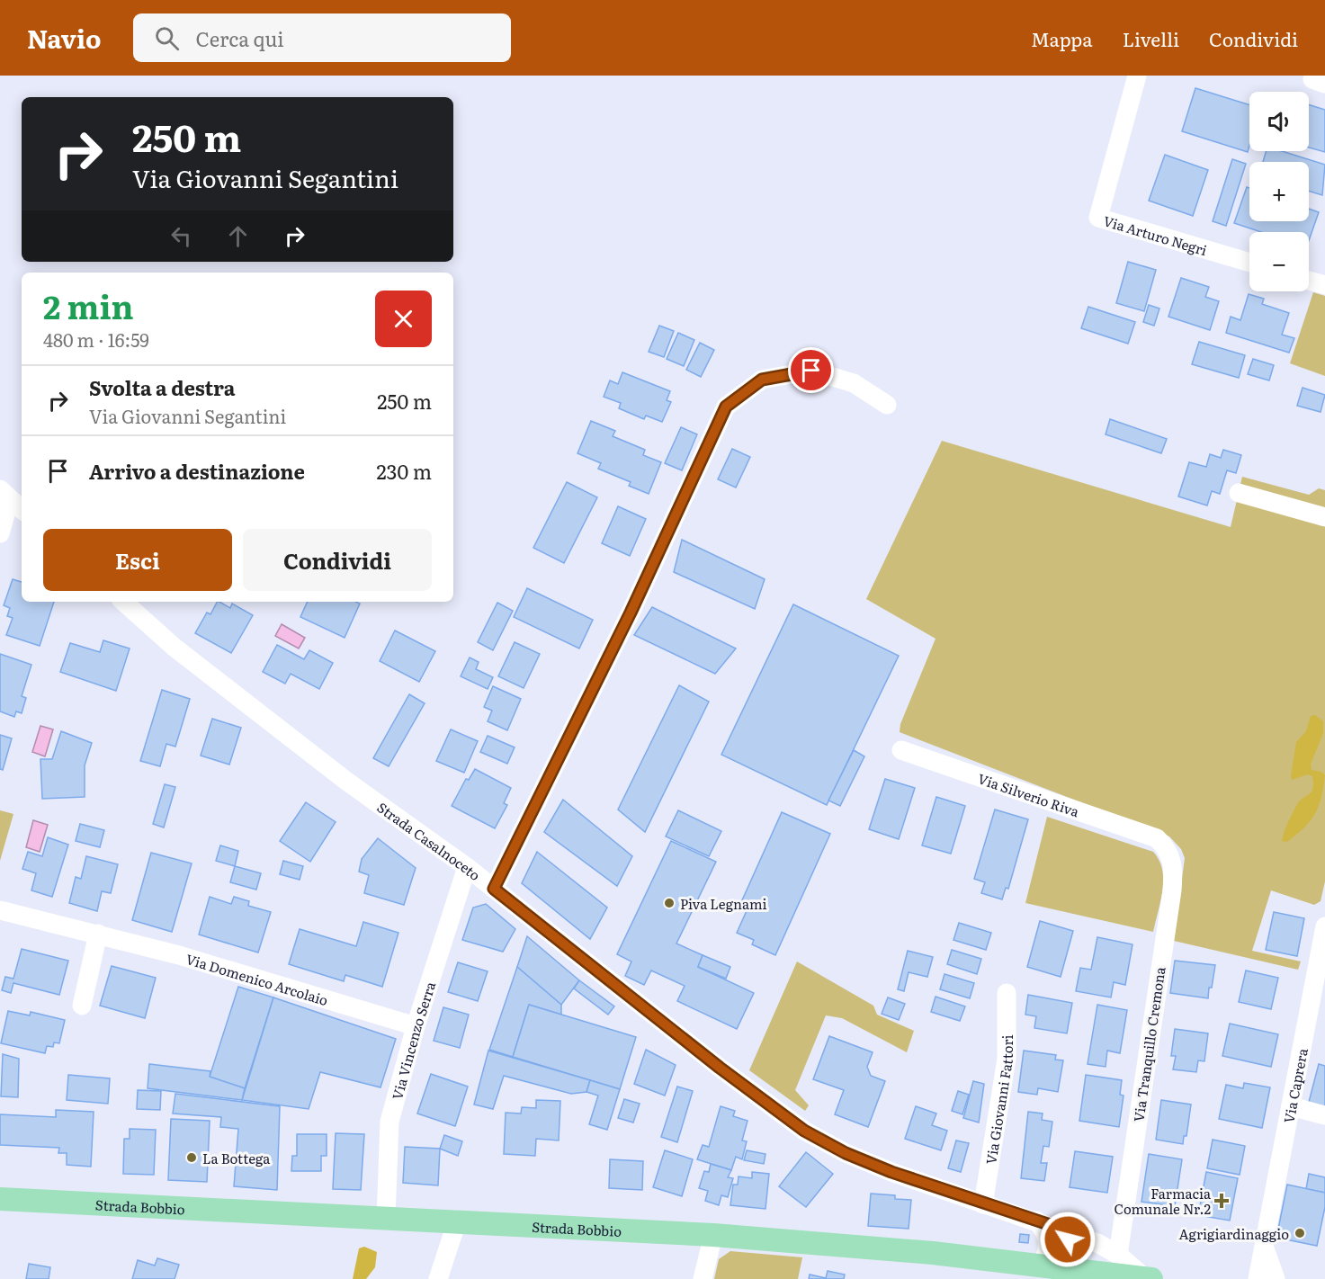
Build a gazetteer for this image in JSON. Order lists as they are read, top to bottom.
{
  "streets": {
    "main road": ["Strada Bobbio"],
    "street": [
      "Via Arturo Negri",
      "Via Silverio Riva",
      "Strada Casalnoceto",
      "Via Domenico Arcolaio",
      "Via Vincenzo Serra",
      "Via Tranquillo Cremona",
      "Via Caprera",
      "Via Giovanni Fattori"
    ]
  },
  "crossings": [
    ["Via Silverio Riva", "Via Tranquillo Cremona"],
    ["Strada Casalnoceto", "Via Vincenzo Serra"],
    ["Strada Casalnoceto", "Via Tranquillo Cremona"],
    ["Strada Casalnoceto", "Via Giovanni Fattori"],
    ["Strada Casalnoceto", "Strada Bobbio"],
    ["Via Domenico Arcolaio", "Via Vincenzo Serra"],
    ["Via Vincenzo Serra", "Strada Bobbio"]
  ],
  "places": {
    "other": ["Piva Legnami", "La Bottega", "Agrigiardinaggio"],
    "health": ["Farmacia Comunale Nr.2"]
  },
  "page": {
    "header": "Navio",
    "search": "Cerca qui",
    "nav": ["Mappa", "Livelli", "Condividi"],
    "map_buttons": ["+", "−"],
    "turn": ["250 m", "Via Giovanni Segantini"],
    "heading": ["2 min", "480 m · 16:59"],
    "list": [
      {
        "name": "Svolta a destra",
        "note": "Via Giovanni Segantini",
        "value": "250 m"
      },
      {
        "name": "Arrivo a destinazione",
        "value": "230 m"
      }
    ],
    "buttons": ["Esci", "Condividi"]
  }
}
